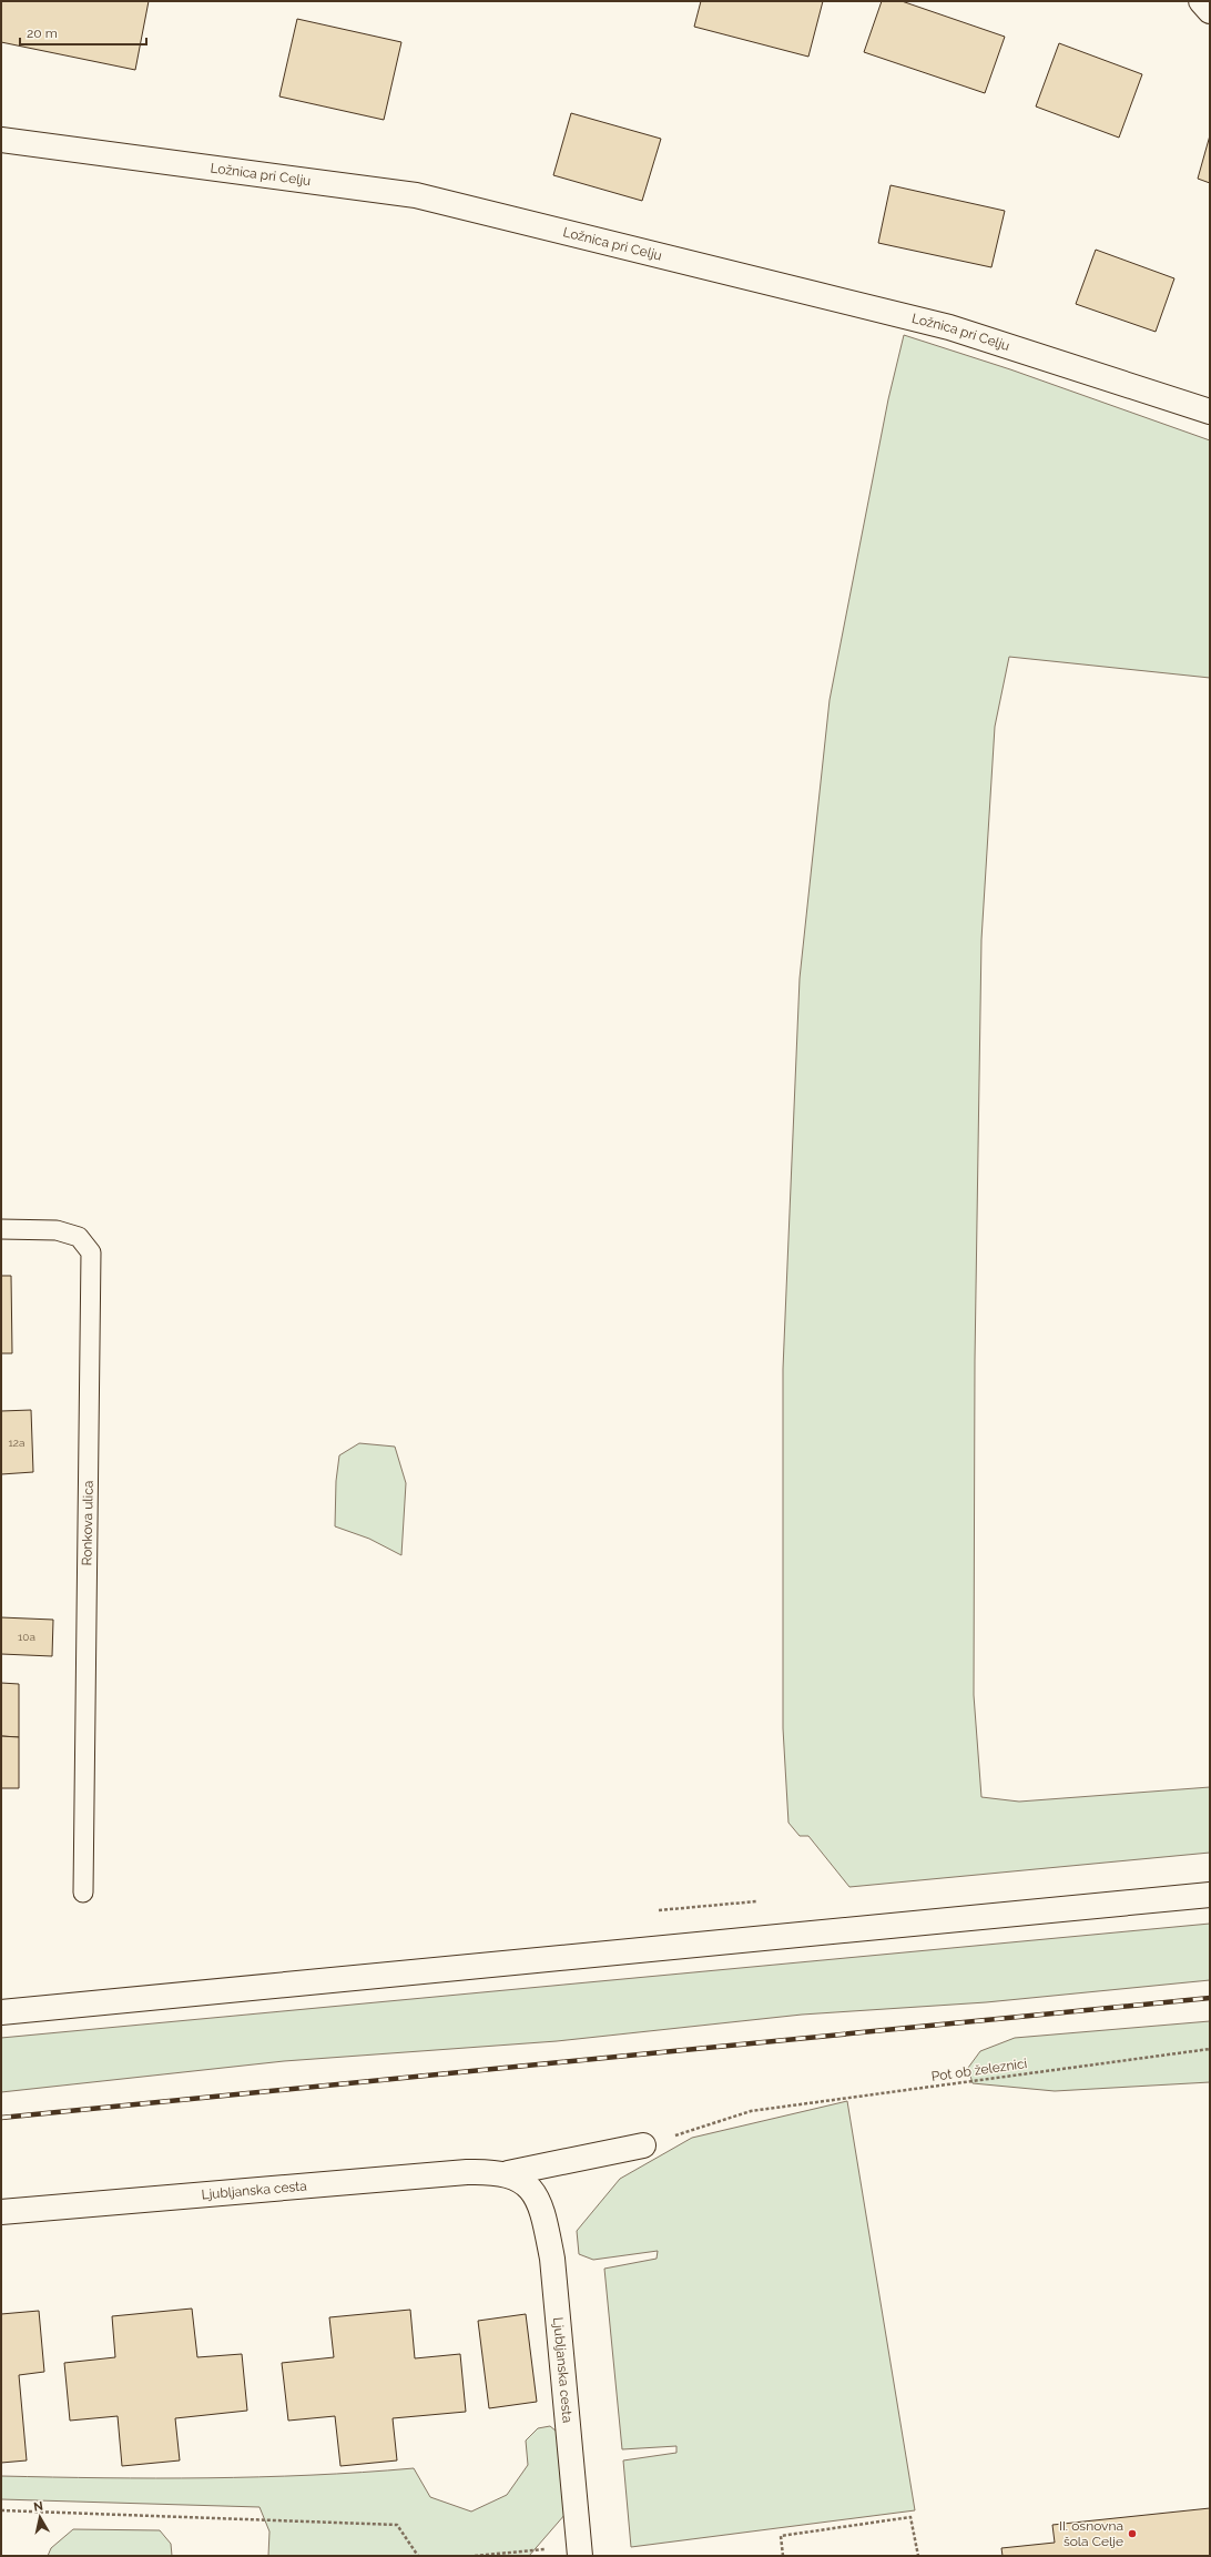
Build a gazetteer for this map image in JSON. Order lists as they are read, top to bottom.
{
  "streets": {
    "street": ["Ložnica pri Celju", "Ljubljanska cesta"],
    "lane": ["Ronkova ulica"],
    "path": ["Pot ob železnici"]
  },
  "crossings": [
    ["Pot ob železnici", "Ljubljanska cesta"]
  ],
  "places": ["II. osnovna šola Celje"],
  "house_numbers": ["12a", "10a"],
  "scale_bar": "20 m",
  "north": "top"
}
